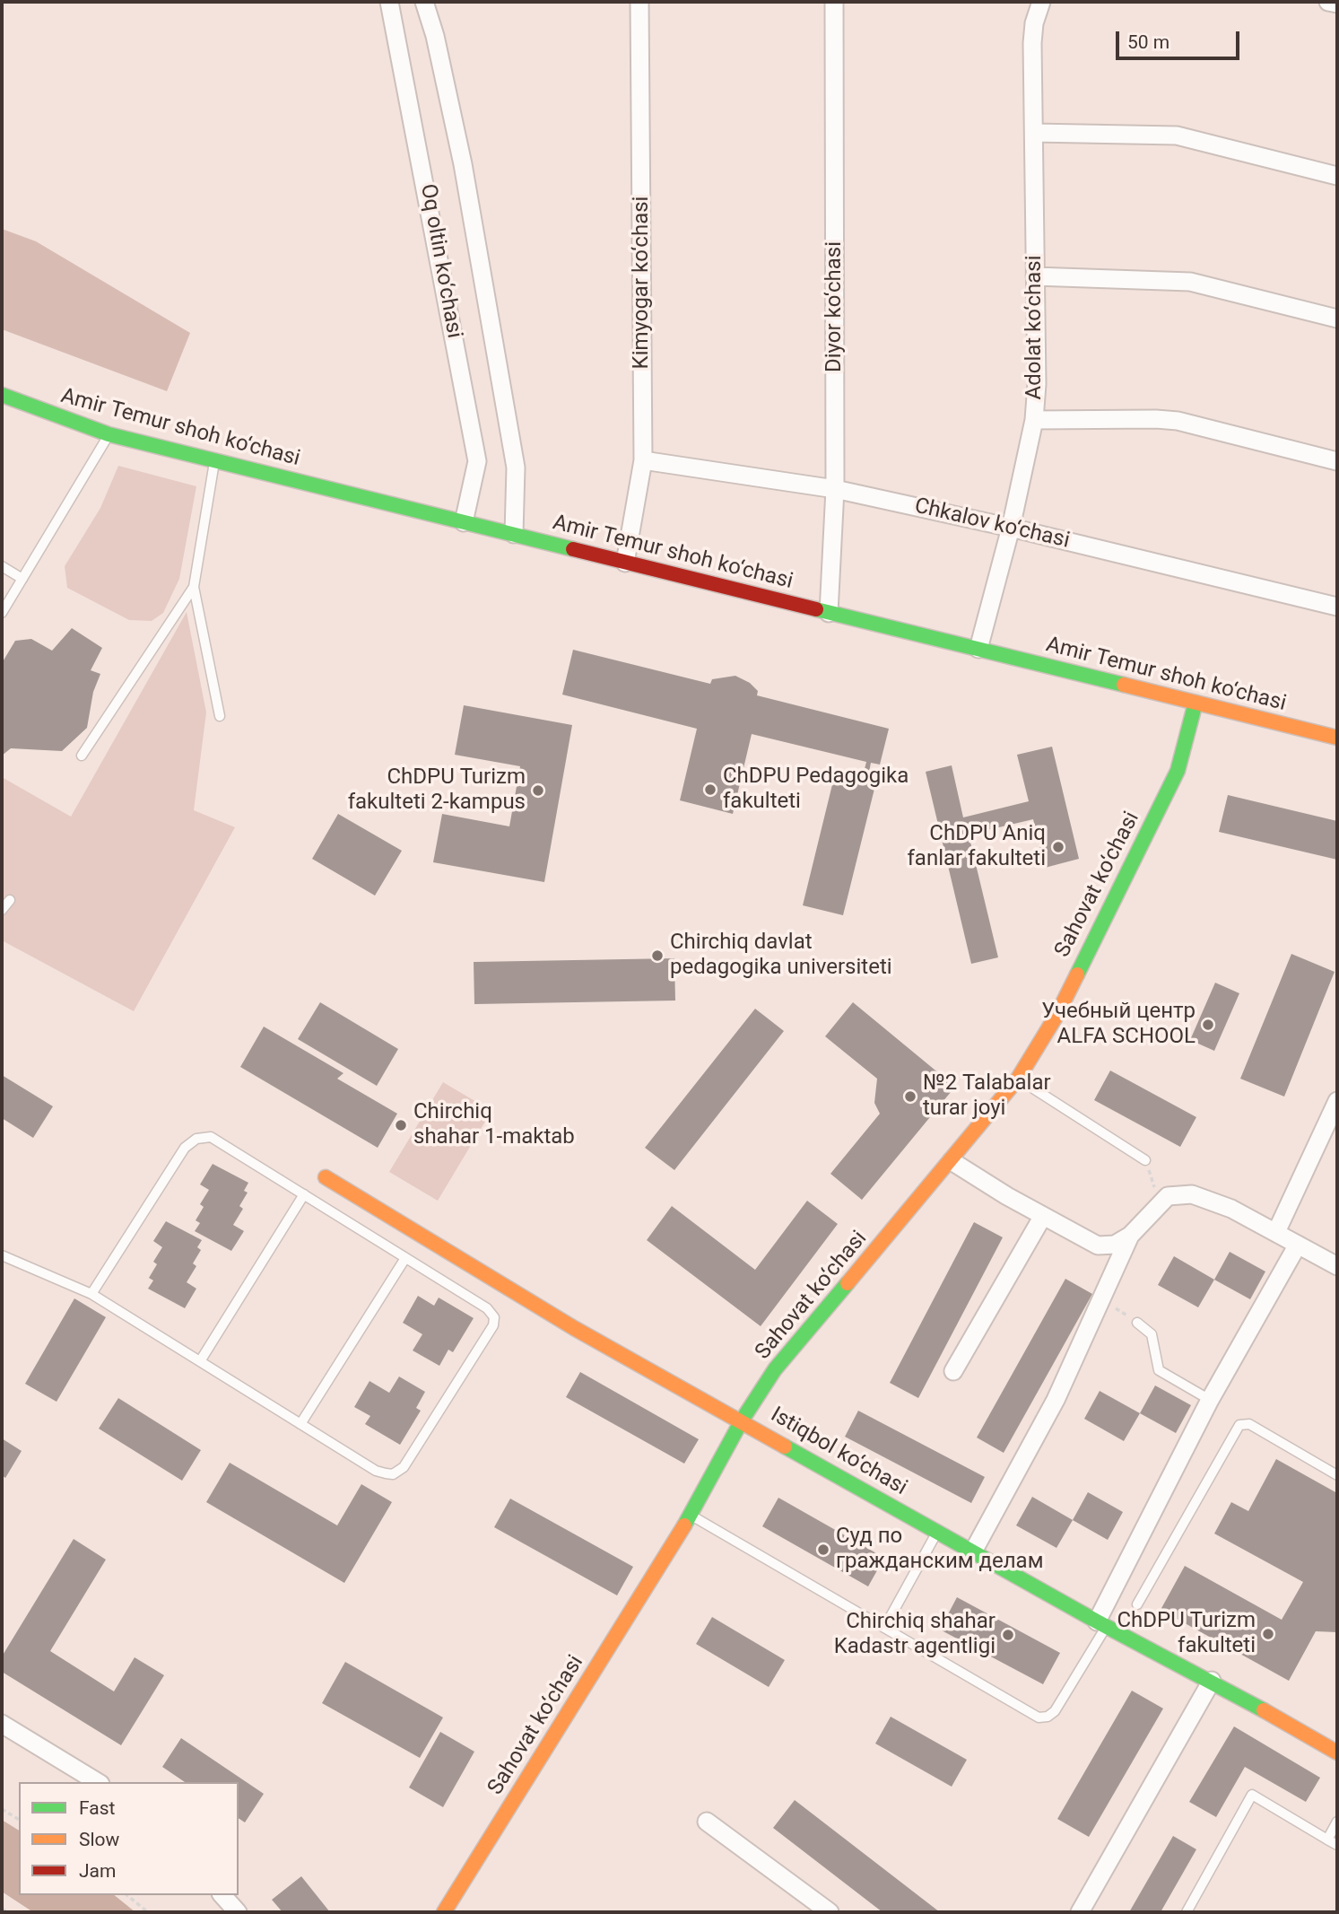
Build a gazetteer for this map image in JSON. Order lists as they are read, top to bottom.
{
  "streets": {
    "street": [
      "Oq oltin ko‘chasi",
      "Kimyogar ko‘chasi",
      "Diyor ko‘chasi",
      "Adolat ko‘chasi",
      "Amir Temur shoh ko‘chasi",
      "Chkalov ko‘chasi",
      "Sahovat ko‘chasi",
      "Istiqbol ko‘chasi"
    ]
  },
  "crossings": [
    ["Oq oltin ko‘chasi", "Amir Temur shoh ko‘chasi"],
    ["Kimyogar ko‘chasi", "Amir Temur shoh ko‘chasi"],
    ["Kimyogar ko‘chasi", "Chkalov ko‘chasi"],
    ["Diyor ko‘chasi", "Amir Temur shoh ko‘chasi"],
    ["Diyor ko‘chasi", "Chkalov ko‘chasi"],
    ["Adolat ko‘chasi", "Amir Temur shoh ko‘chasi"],
    ["Adolat ko‘chasi", "Chkalov ko‘chasi"],
    ["Amir Temur shoh ko‘chasi", "Sahovat ko‘chasi"],
    ["Sahovat ko‘chasi", "Istiqbol ko‘chasi"]
  ],
  "places": [
    "ChDPU Pedagogika fakulteti",
    "ChDPU Turizm fakulteti 2-kampus",
    "ChDPU Aniq fanlar fakulteti",
    "Chirchiq davlat pedagogika universiteti",
    "Учебный центр ALFA SCHOOL",
    "№2 Talabalar turar joyi",
    "Chirchiq shahar 1-maktab",
    "Суд по гражданским делам",
    "ChDPU Turizm fakulteti",
    "Chirchiq shahar Kadastr agentligi"
  ],
  "legend": ["Fast", "Slow", "Jam"],
  "scale_bar": "50 m"
}
